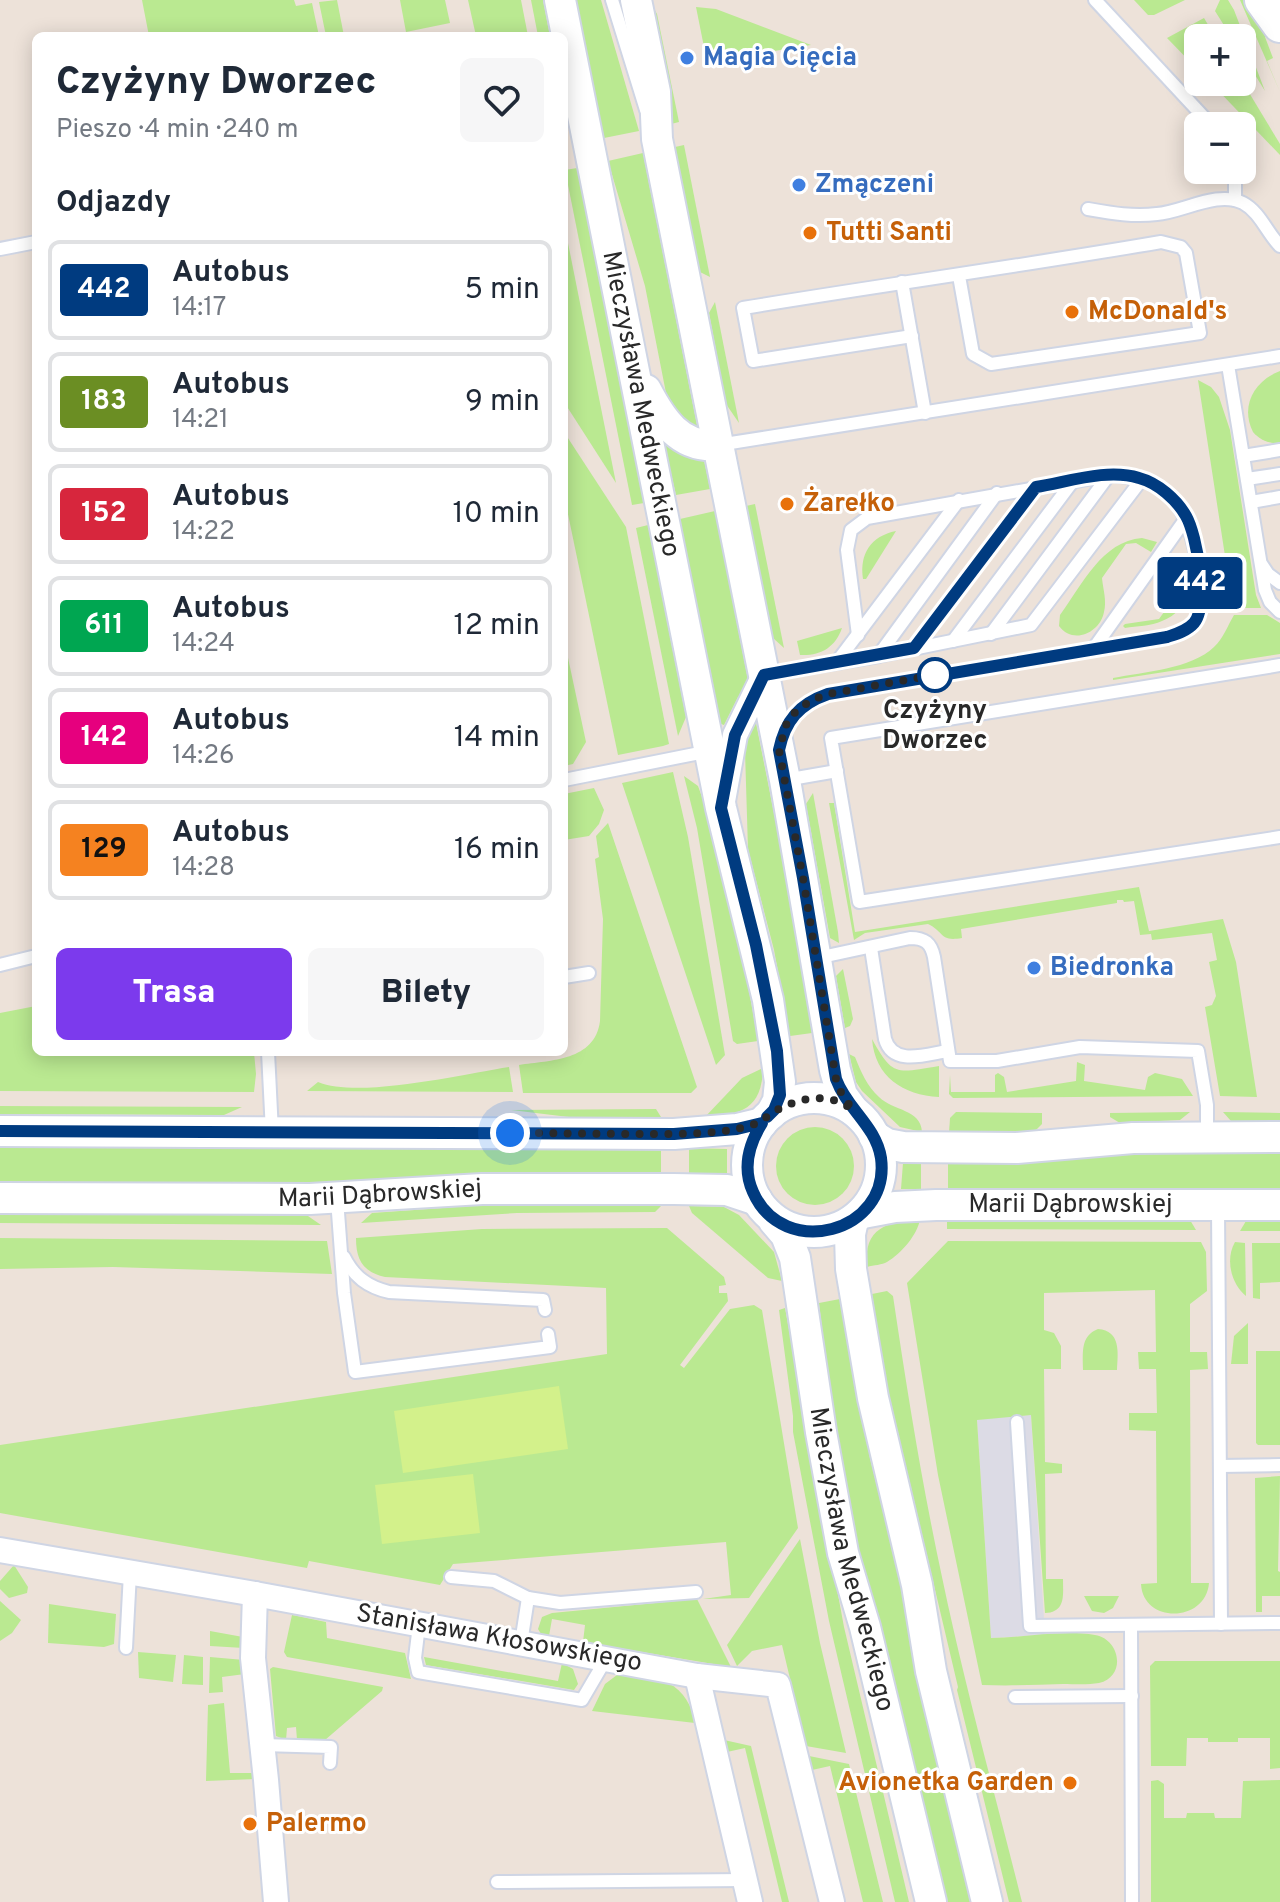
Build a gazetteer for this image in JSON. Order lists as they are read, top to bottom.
{
  "streets": {
    "street": ["Mieczysława Medweckiego", "Marii Dąbrowskiej", "Stanisława Kłosowskiego"]
  },
  "crossings": [
    ["Mieczysława Medweckiego", "Marii Dąbrowskiej"]
  ],
  "places": [
    "Magia Cięcia",
    "Zmączeni",
    "Tutti Santi",
    "McDonald's",
    "Żarełko",
    "Czyżyny Dworzec",
    "Biedronka",
    "Avionetka Garden",
    "Palermo"
  ],
  "lines": ["bus line 442"],
  "page": {
    "on_map": "442",
    "map_buttons": ["+", "−"],
    "heading": [
      ["Czyżyny Dworzec", "Pieszo · 4 min · 240 m"],
      "Odjazdy"
    ],
    "list": [
      {
        "mark": "442",
        "name": "Autobus",
        "note": "14:17",
        "value": "5 min"
      },
      {
        "mark": "183",
        "name": "Autobus",
        "note": "14:21",
        "value": "9 min"
      },
      {
        "mark": "152",
        "name": "Autobus",
        "note": "14:22",
        "value": "10 min"
      },
      {
        "mark": "611",
        "name": "Autobus",
        "note": "14:24",
        "value": "12 min"
      },
      {
        "mark": "142",
        "name": "Autobus",
        "note": "14:26",
        "value": "14 min"
      },
      {
        "mark": "129",
        "name": "Autobus",
        "note": "14:28",
        "value": "16 min"
      }
    ],
    "buttons": ["Trasa", "Bilety"]
  }
}
